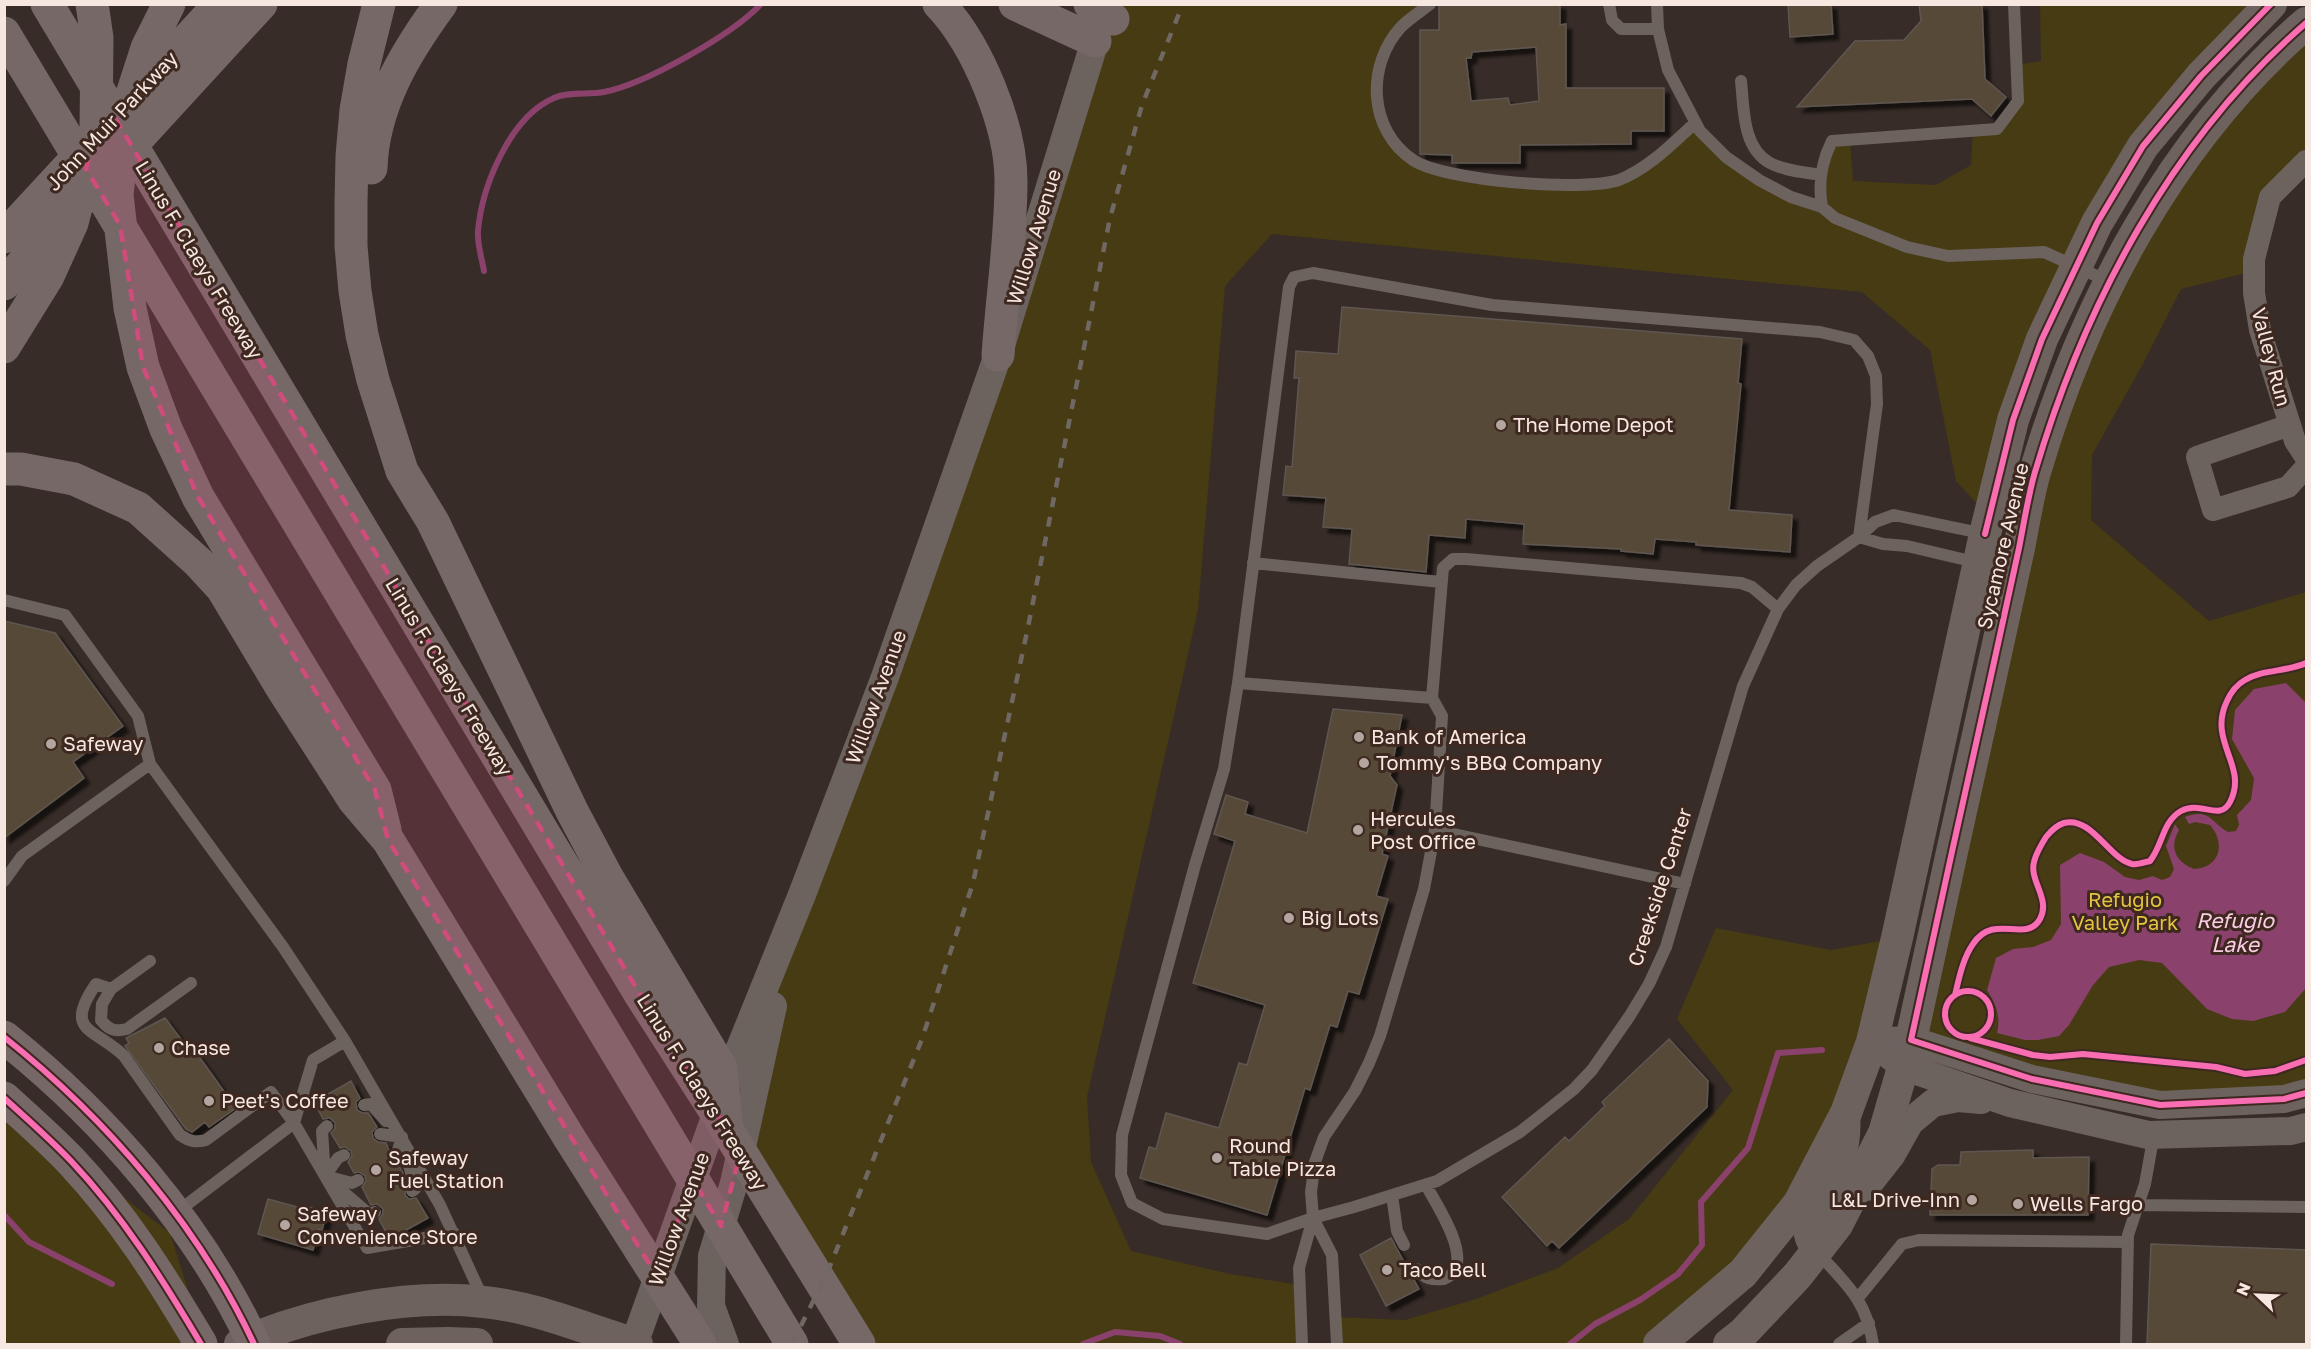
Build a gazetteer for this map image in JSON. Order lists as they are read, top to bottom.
{
  "streets": {
    "highway": ["John Muir Parkway", "Linus F. Claeys Freeway"],
    "main road": ["Sycamore Avenue"],
    "street": ["Willow Avenue", "Valley Run"],
    "lane": ["Creekside Center"]
  },
  "crossings": [
    ["Sycamore Avenue", "Creekside Center"]
  ],
  "water": ["Refugio Lake"],
  "parks": ["Refugio Valley Park"],
  "places": [
    "The Home Depot",
    "Bank of America",
    "Safeway",
    "Tommy's BBQ Company",
    "Hercules Post Office",
    "Big Lots",
    "Chase",
    "Peet's Coffee",
    "Round Table Pizza",
    "Safeway Fuel Station",
    "L&L Drive-Inn",
    "Wells Fargo",
    "Safeway Convenience Store",
    "Taco Bell"
  ],
  "north": "top left"
}
